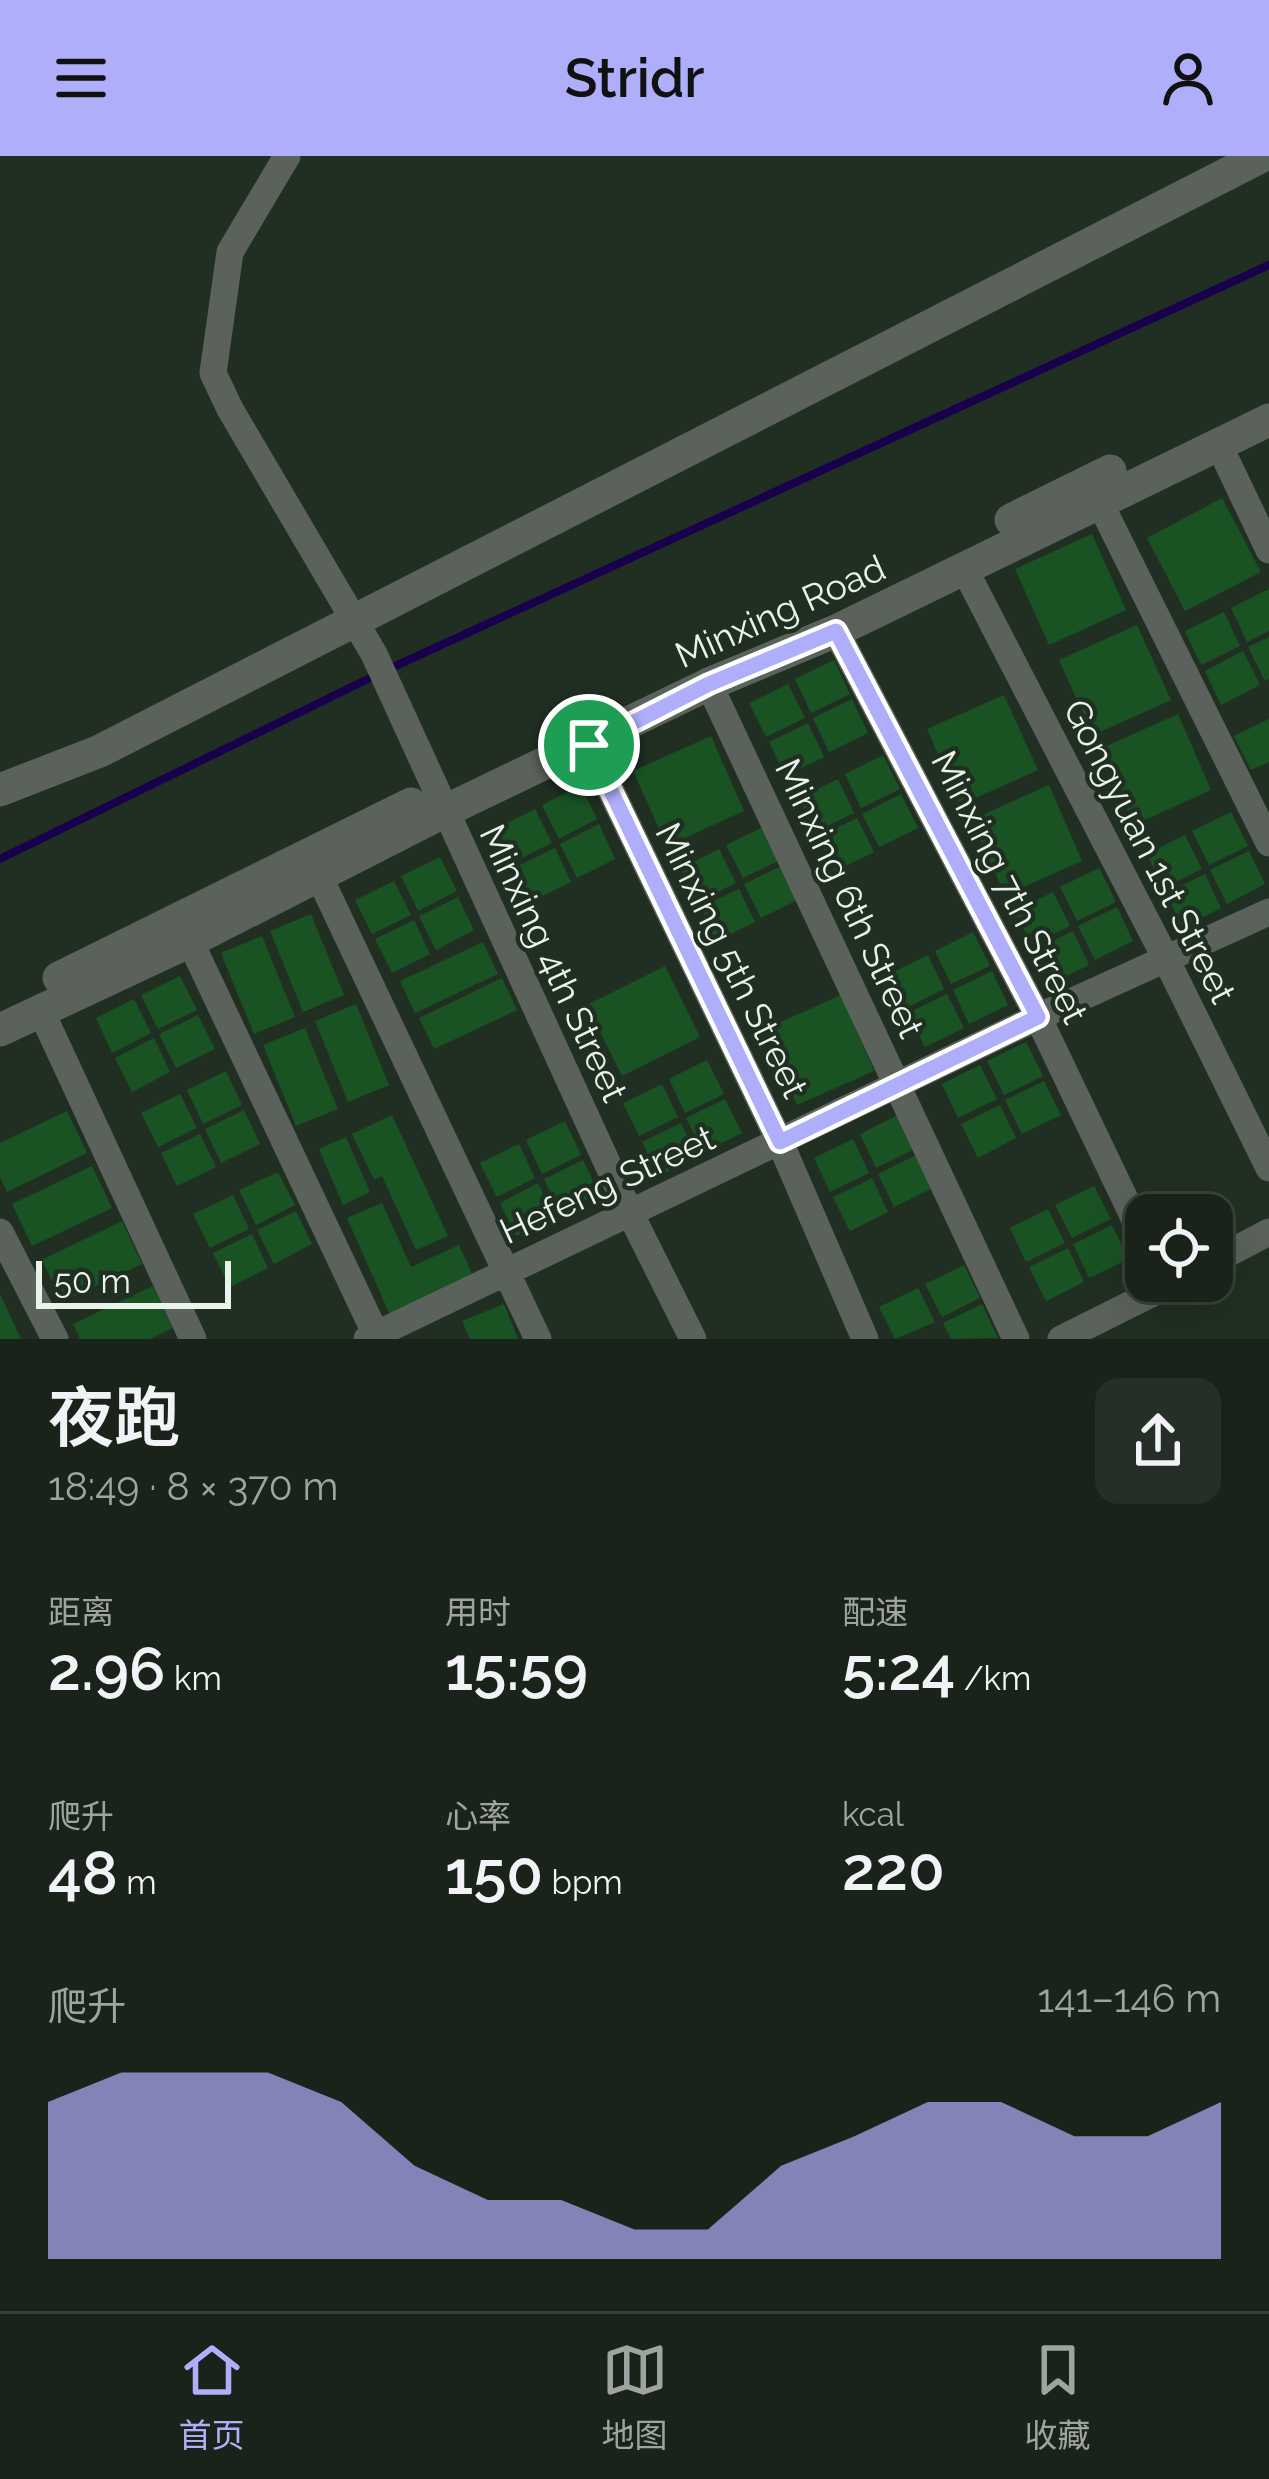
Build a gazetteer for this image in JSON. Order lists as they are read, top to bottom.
{
  "streets": {
    "street": [
      "Minxing Road",
      "Gongyuan 1st Street",
      "Minxing 7th Street",
      "Minxing 6th Street",
      "Minxing 5th Street",
      "Minxing 4th Street",
      "Hefeng Street"
    ]
  },
  "crossings": [
    ["Minxing Road", "Gongyuan 1st Street"],
    ["Minxing Road", "Minxing 7th Street"],
    ["Minxing Road", "Minxing 6th Street"],
    ["Minxing Road", "Minxing 5th Street"],
    ["Minxing Road", "Minxing 4th Street"],
    ["Gongyuan 1st Street", "Hefeng Street"],
    ["Minxing 7th Street", "Hefeng Street"],
    ["Minxing 6th Street", "Hefeng Street"],
    ["Minxing 5th Street", "Hefeng Street"],
    ["Minxing 4th Street", "Hefeng Street"]
  ],
  "scale_bar": "50 m",
  "page": {
    "header": "Stridr",
    "scale": "50 m",
    "heading": ["夜跑", "18:49 · 8 × 370 m"],
    "stats": [
      ["距离", "2.96 km"],
      ["用时", "15:59"],
      ["配速", "5:24 /km"],
      ["爬升", "48 m"],
      ["心率", "150 bpm"],
      ["kcal", "220"]
    ],
    "chart": ["爬升", "141–146 m"],
    "tabs": ["首页", "地图", "收藏"]
  }
}
